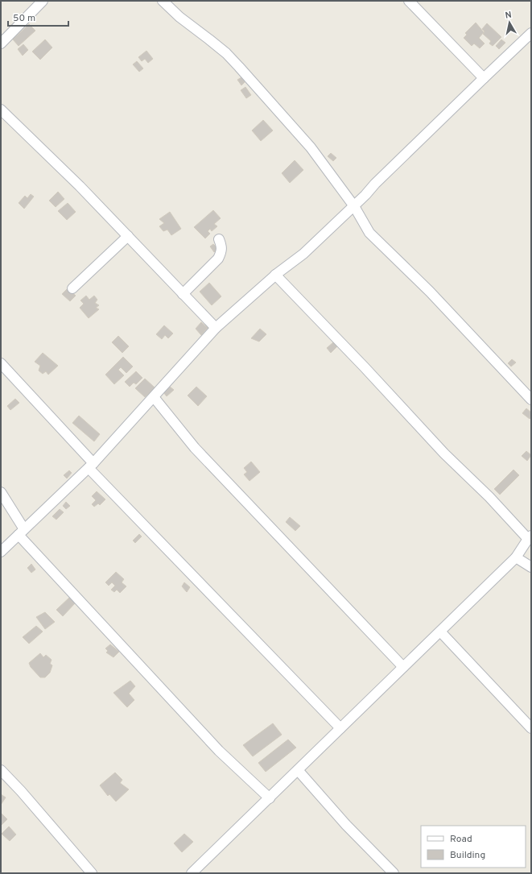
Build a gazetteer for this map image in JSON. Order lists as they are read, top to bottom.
{
  "legend": ["Road", "Building"],
  "scale_bar": "50 m",
  "north": "top"
}
